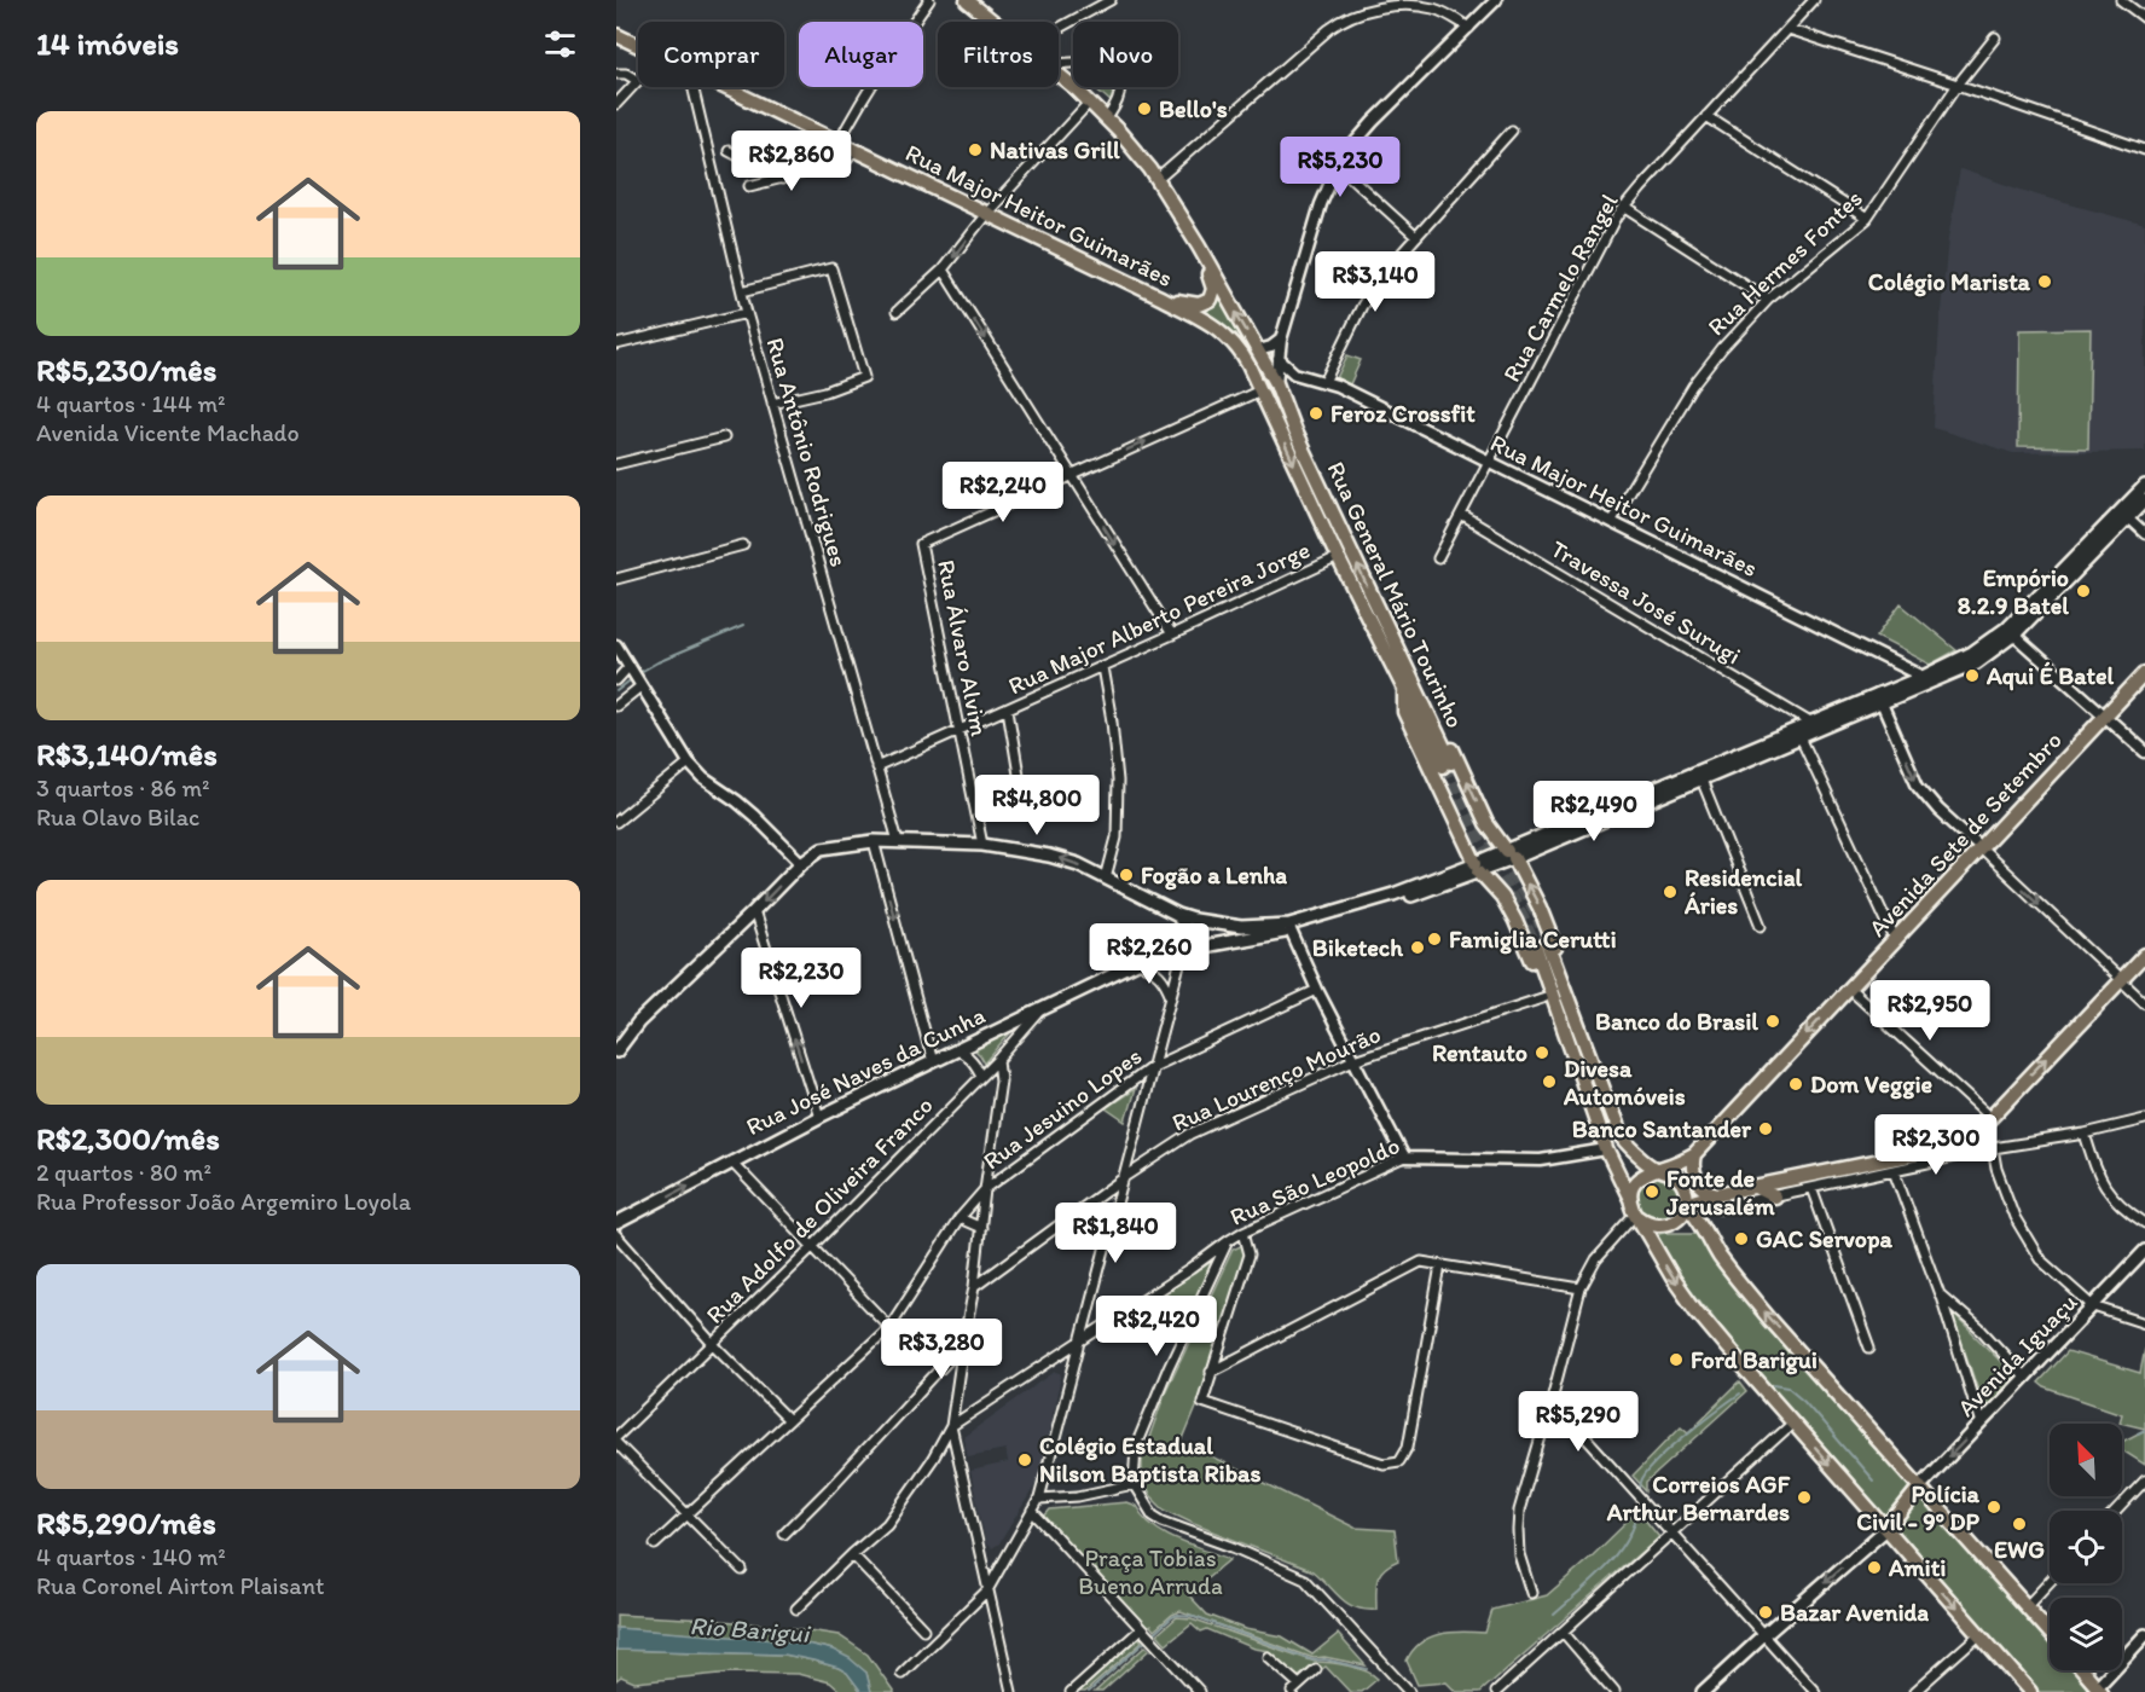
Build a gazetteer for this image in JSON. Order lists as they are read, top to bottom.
{
  "streets": {
    "main road": [
      "Rua Major Heitor Guimarães",
      "Rua General Mário Tourinho",
      "Avenida Sete de Setembro",
      "Rua José Naves da Cunha",
      "Avenida Iguaçu"
    ],
    "street": [
      "Rua Hermes Fontes",
      "Rua Carmelo Rangel",
      "Rua Antônio Rodrigues",
      "Travessa José Surugi",
      "Rua Major Alberto Pereira Jorge",
      "Rua Álvaro Alvim",
      "Rua Lourenço Mourão",
      "Rua Jesuino Lopes",
      "Rua São Leopoldo",
      "Rua Adolfo de Oliveira Franco"
    ]
  },
  "crossings": [
    ["Rua Major Heitor Guimarães", "Rua Hermes Fontes"],
    ["Rua Major Heitor Guimarães", "Rua Carmelo Rangel"],
    ["Rua Major Heitor Guimarães", "Rua General Mário Tourinho"],
    ["Rua Major Heitor Guimarães", "Rua Álvaro Alvim"],
    ["Rua Carmelo Rangel", "Travessa José Surugi"],
    ["Rua Antônio Rodrigues", "Rua Major Alberto Pereira Jorge"],
    ["Rua General Mário Tourinho", "Rua Major Alberto Pereira Jorge"],
    ["Rua General Mário Tourinho", "Rua Álvaro Alvim"],
    ["Rua Major Alberto Pereira Jorge", "Rua Álvaro Alvim"],
    ["Rua José Naves da Cunha", "Rua Adolfo de Oliveira Franco"]
  ],
  "water": ["Rio Barigui"],
  "parks": ["Praça Tobias Bueno Arruda"],
  "places": [
    "Bello's",
    "Nativas Grill",
    "Colégio Marista",
    "Feroz Crossfit",
    "Empório 8.2.9 Batel",
    "Aqui É Batel",
    "Fogão a Lenha",
    "Residencial Áries",
    "Famiglia Cerutti",
    "Biketech",
    "Banco do Brasil",
    "Rentauto",
    "Divesa Automóveis",
    "Dom Veggie",
    "Banco Santander",
    "Fonte de Jerusalém",
    "GAC Servopa",
    "Ford Barigui",
    "Colégio Estadual Nilson Baptista Ribas",
    "Correios AGF Arthur Bernardes",
    "Polícia Civil - 9º DP",
    "EWG",
    "Amiti",
    "Bazar Avenida"
  ],
  "north": "top left",
  "page": {
    "heading": "14 imóveis",
    "chip": [
      "Comprar",
      "Alugar",
      "Filtros",
      "Novo"
    ],
    "list": [
      {
        "name": "R$5,230/mês",
        "note": "4 quartos · 144 m² · Avenida Vicente Machado"
      },
      {
        "name": "R$3,140/mês",
        "note": "3 quartos · 86 m² · Rua Olavo Bilac"
      },
      {
        "name": "R$2,300/mês",
        "note": "2 quartos · 80 m² · Rua Professor João Argemiro Loyola"
      },
      {
        "name": "R$5,290/mês",
        "note": "4 quartos · 140 m² · Rua Coronel Airton Plaisant"
      }
    ],
    "price": [
      "R$2,860",
      "R$5,230",
      "R$3,140",
      "R$2,240",
      "R$4,800",
      "R$2,490",
      "R$2,260",
      "R$2,230",
      "R$2,950",
      "R$2,300",
      "R$1,840",
      "R$2,420",
      "R$3,280",
      "R$5,290"
    ]
  }
}
